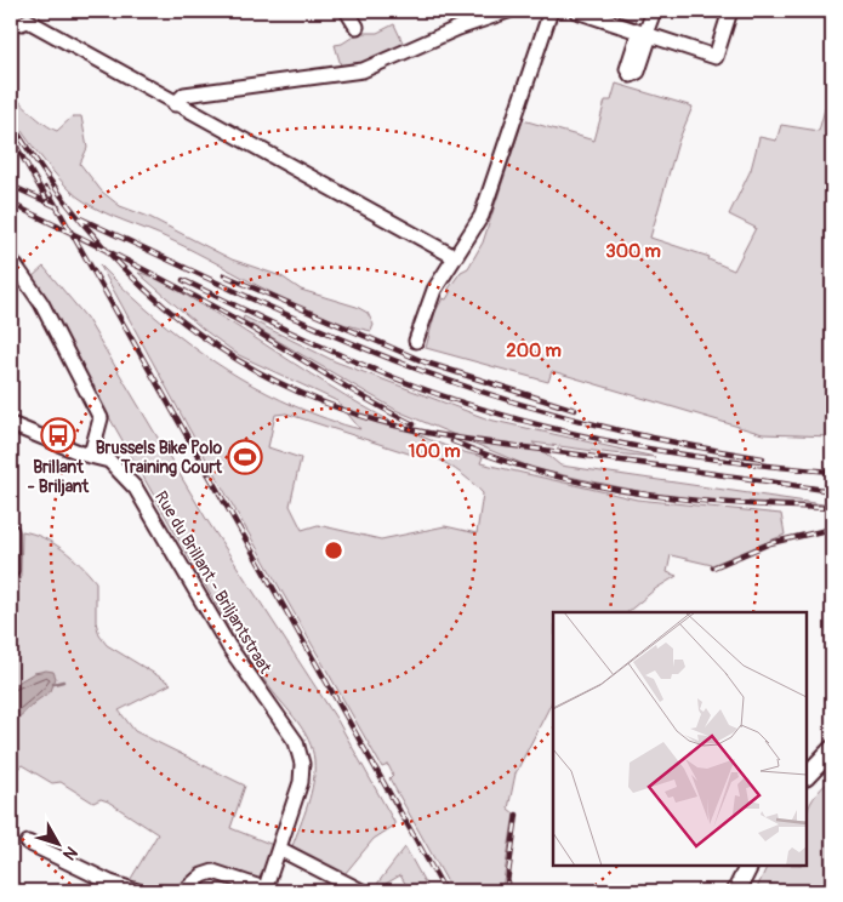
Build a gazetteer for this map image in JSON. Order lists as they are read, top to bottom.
{
  "streets": {
    "street": ["Rue du Brillant - Briljantstraat"]
  },
  "places": {
    "bus stop": ["Brillant - Briljant"],
    "sports": ["Brussels Bike Polo Training Court"]
  },
  "north": "bottom right",
  "rings": ["300 m", "200 m", "100 m"]
}
